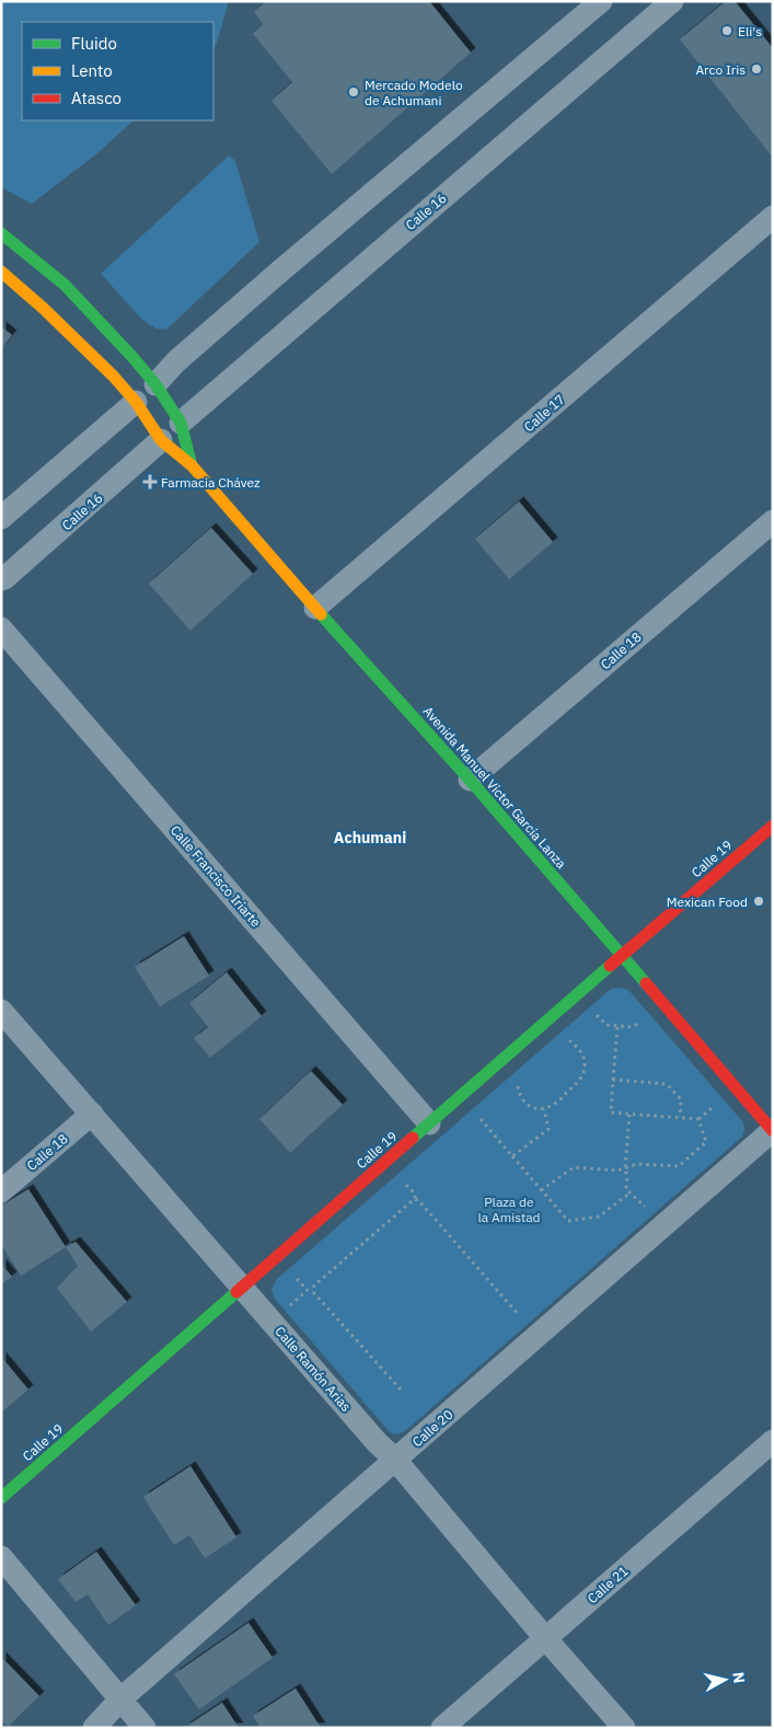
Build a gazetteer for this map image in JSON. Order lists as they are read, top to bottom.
{
  "streets": {
    "main road": ["Avenida Manuel Víctor García Lanza", "Calle 19"],
    "street": [
      "Calle 16",
      "Calle 17",
      "Calle 18",
      "Calle Francisco Iriarte",
      "Calle Ramón Arias",
      "Calle 20",
      "Calle 21"
    ]
  },
  "crossings": [
    ["Calle 16", "Avenida Manuel Víctor García Lanza"],
    ["Calle 17", "Avenida Manuel Víctor García Lanza"],
    ["Calle 18", "Avenida Manuel Víctor García Lanza"],
    ["Calle 18", "Calle Ramón Arias"],
    ["Avenida Manuel Víctor García Lanza", "Calle 19"],
    ["Avenida Manuel Víctor García Lanza", "Calle 20"],
    ["Calle 19", "Calle Francisco Iriarte"],
    ["Calle 19", "Calle Ramón Arias"],
    ["Calle Ramón Arias", "Calle 20"],
    ["Calle Ramón Arias", "Calle 21"]
  ],
  "districts": ["Achumani"],
  "parks": ["Plaza de la Amistad"],
  "places": {
    "other": [
      "Eli's",
      "Arco Iris",
      "Mercado Modelo de Achumani",
      "Mexican Food"
    ],
    "health": ["Farmacia Chávez"]
  },
  "legend": ["Fluido", "Lento", "Atasco"],
  "north": "right"
}
